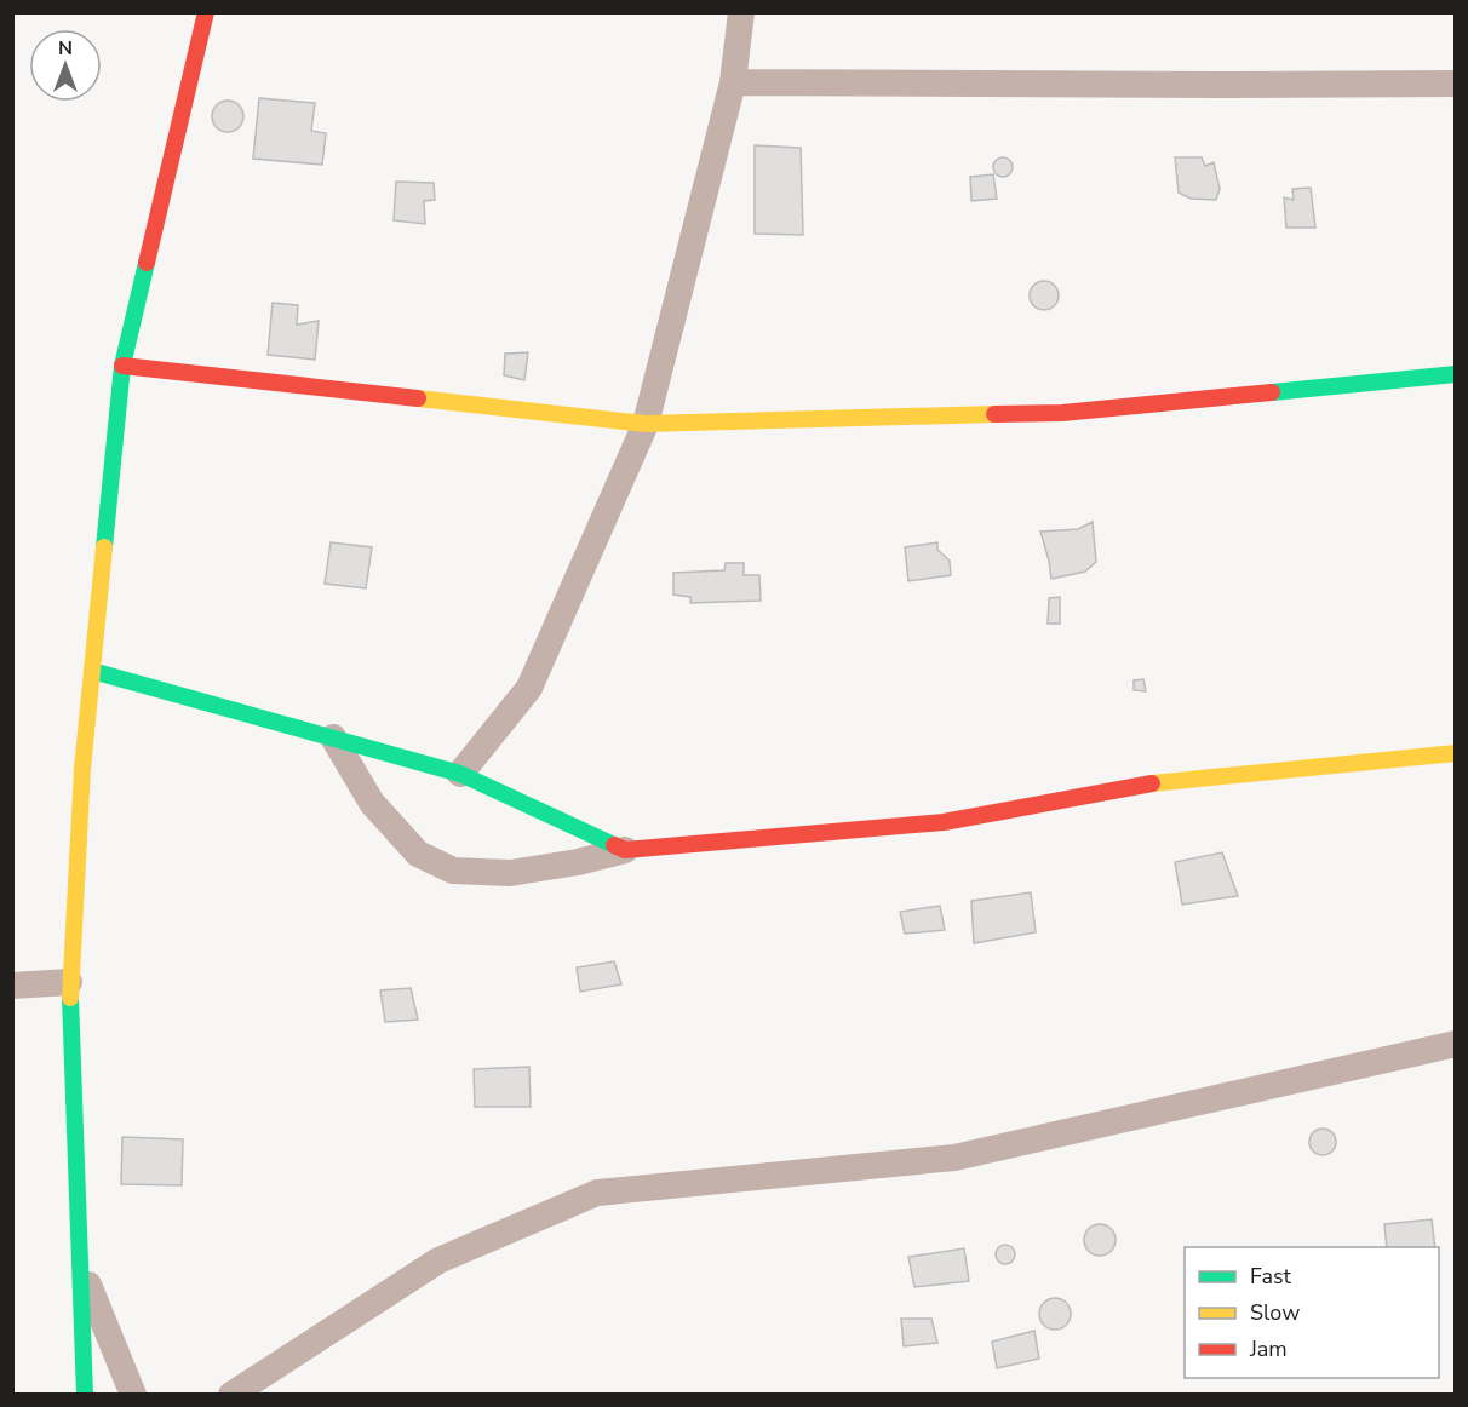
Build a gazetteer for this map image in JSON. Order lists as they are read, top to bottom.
{
  "legend": ["Fast", "Slow", "Jam"],
  "north": "top"
}
